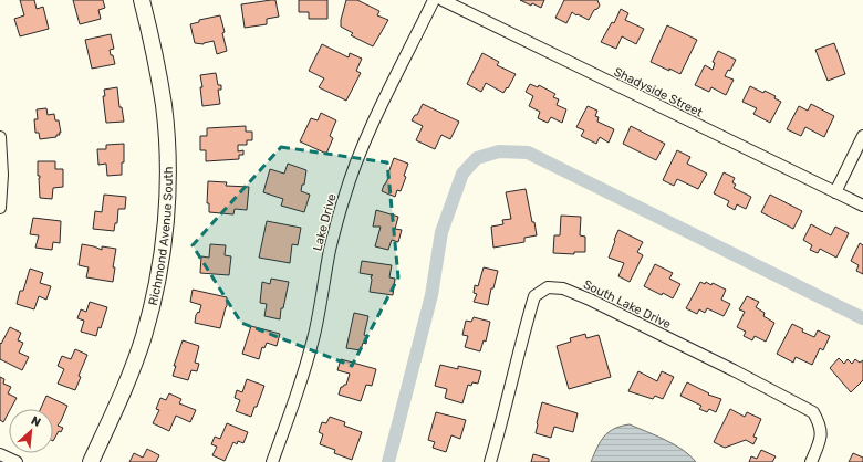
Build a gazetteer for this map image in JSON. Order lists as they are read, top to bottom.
{
  "streets": {
    "street": [
      "Shadyside Street",
      "Lake Drive",
      "Richmond Avenue South",
      "South Lake Drive"
    ]
  },
  "north": "top right"
}
